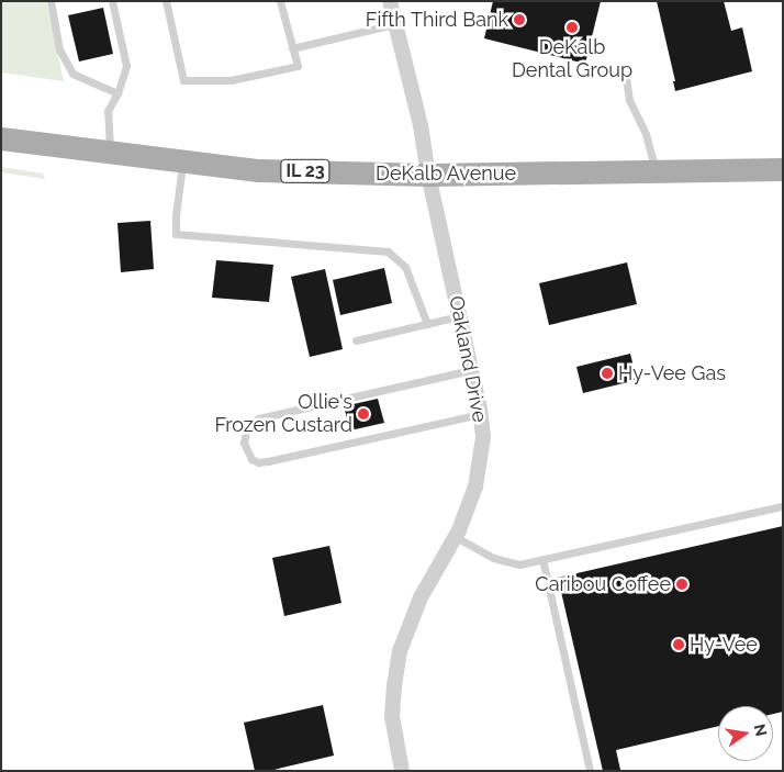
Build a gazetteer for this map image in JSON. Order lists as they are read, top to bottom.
{
  "streets": {
    "main road": ["IL 23", "DeKalb Avenue"],
    "street": ["Oakland Drive"]
  },
  "crossings": [
    ["IL 23", "DeKalb Avenue"],
    ["DeKalb Avenue", "Oakland Drive"]
  ],
  "places": [
    "Fifth Third Bank",
    "DeKalb Dental Group",
    "Hy-Vee Gas",
    "Ollie's Frozen Custard",
    "Caribou Coffee",
    "Hy-Vee"
  ],
  "north": "right"
}
